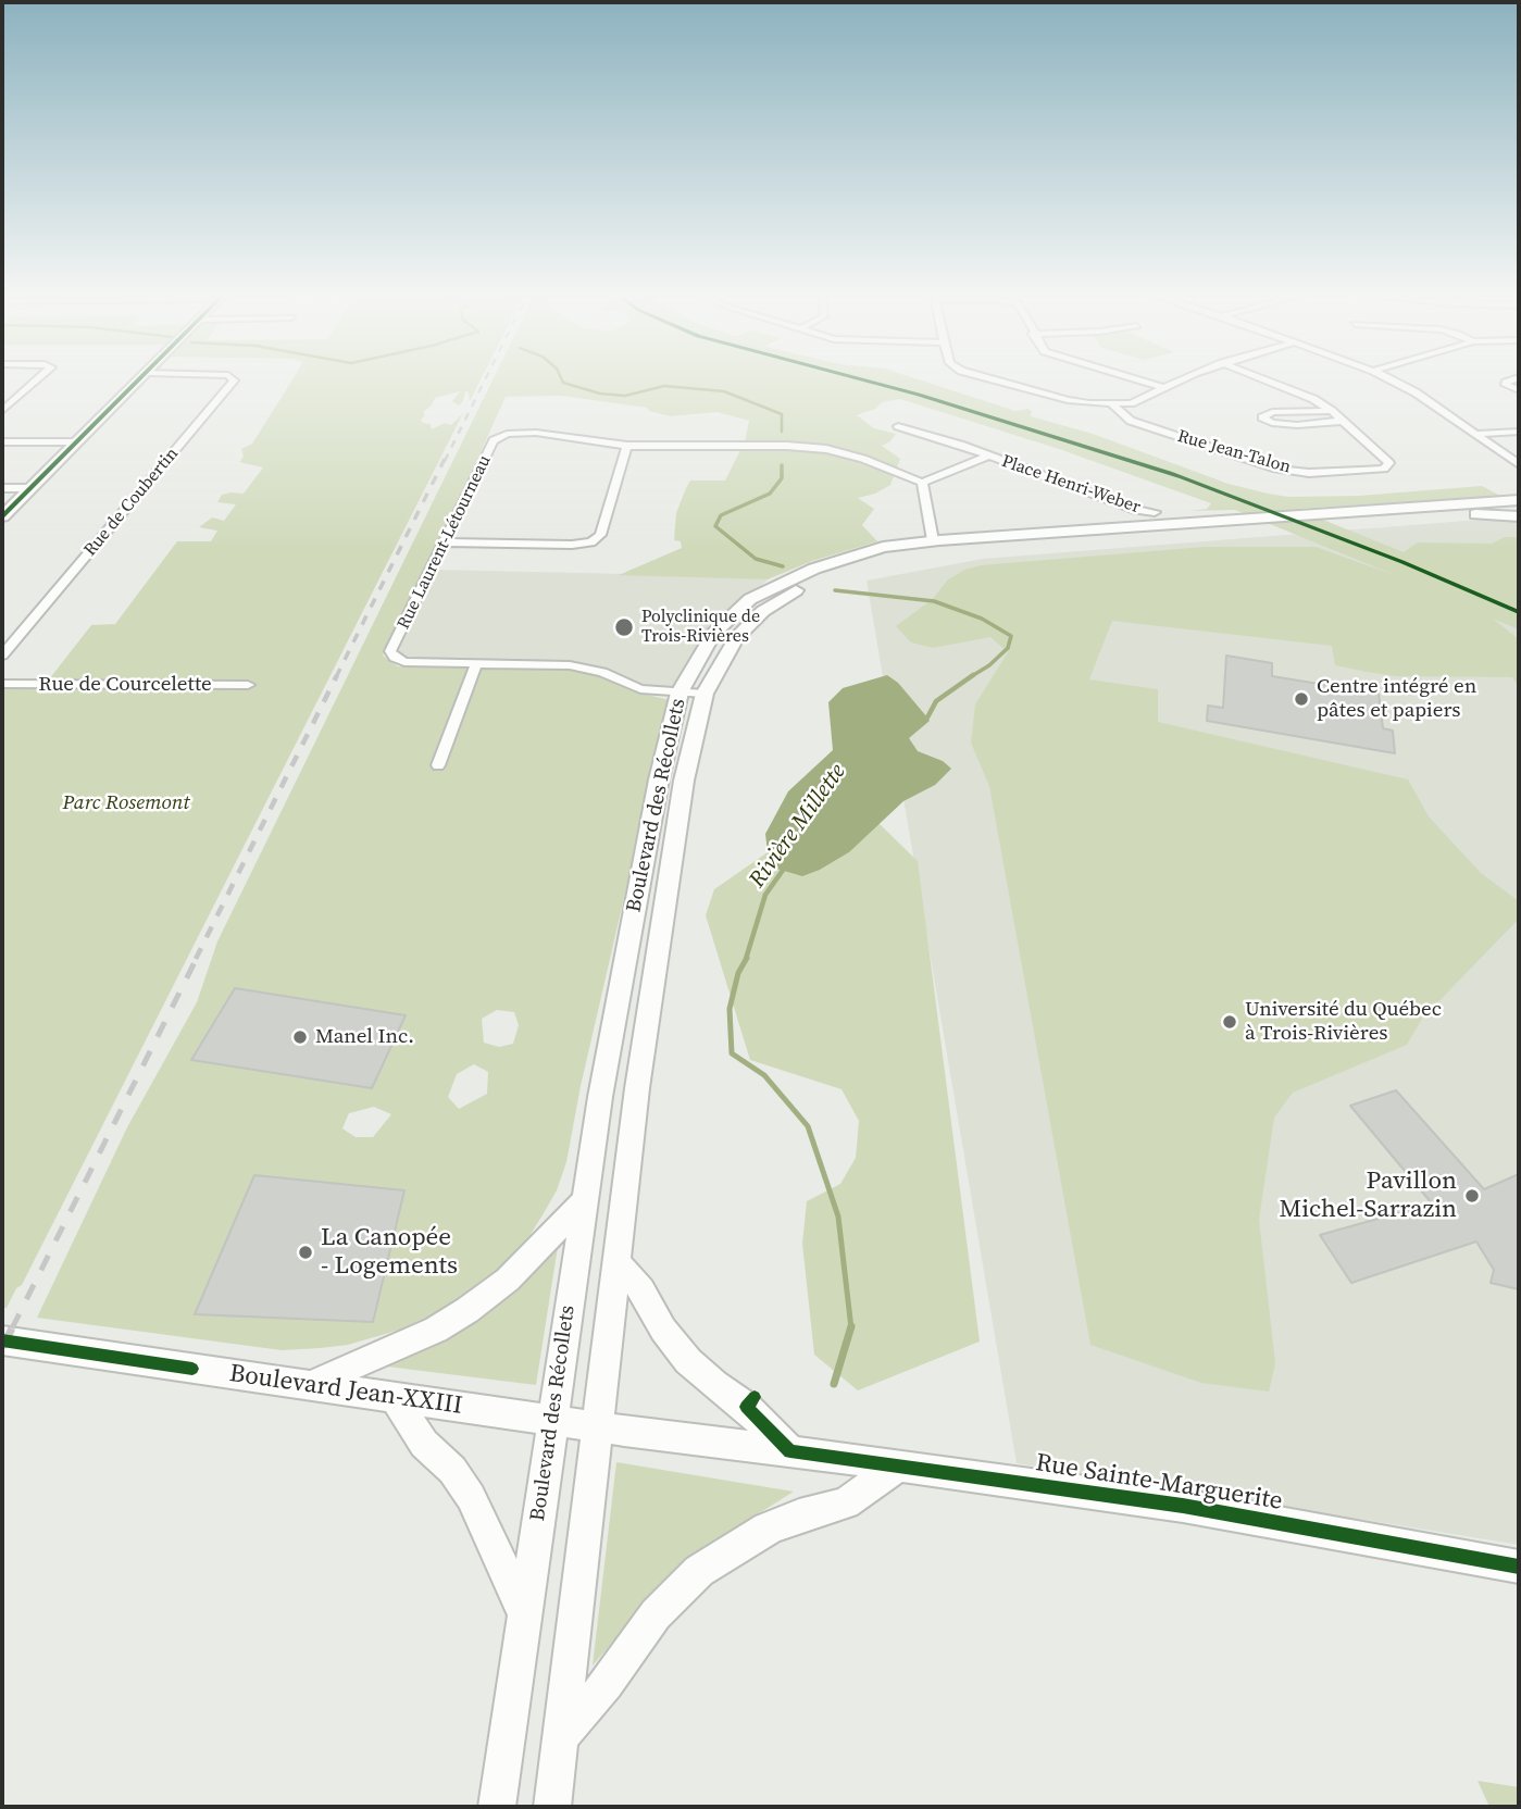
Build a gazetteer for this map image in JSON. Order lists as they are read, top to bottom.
{
  "streets": {
    "main road": ["Boulevard des Récollets", "Boulevard Jean-XXIII", "Rue Sainte-Marguerite"],
    "street": [
      "Rue Jean-Talon",
      "Place Henri-Weber",
      "Rue de Coubertin",
      "Rue Laurent-Létourneau",
      "Rue de Courcelette"
    ]
  },
  "crossings": [
    ["Place Henri-Weber", "Rue Laurent-Létourneau"],
    ["Boulevard des Récollets", "Boulevard Jean-XXIII"],
    ["Boulevard des Récollets", "Rue Sainte-Marguerite"],
    ["Boulevard Jean-XXIII", "Rue Sainte-Marguerite"]
  ],
  "water": ["Rivière Millette"],
  "parks": ["Parc Rosemont"],
  "places": [
    "Polyclinique de Trois-Rivières",
    "Centre intégré en pâtes et papiers",
    "Université du Québec à Trois-Rivières",
    "Manel Inc.",
    "Pavillon Michel-Sarrazin",
    "La Canopée - Logements"
  ]
}
